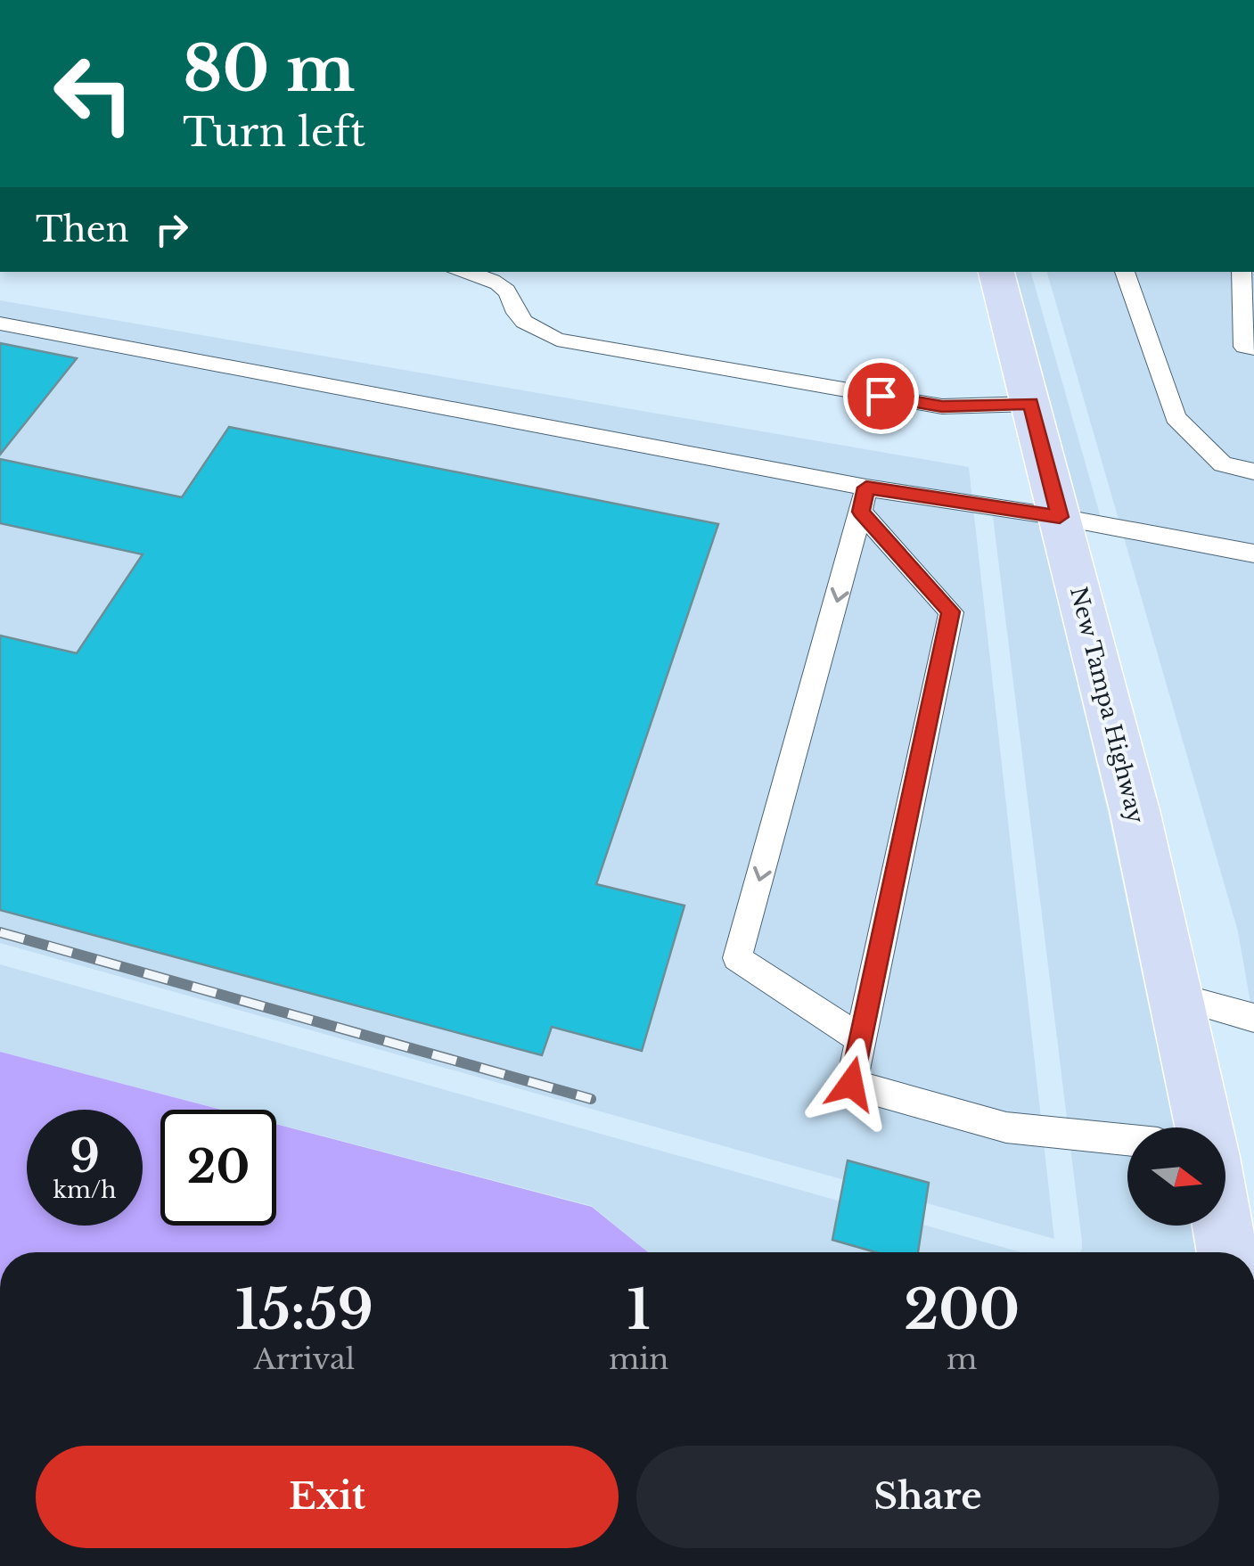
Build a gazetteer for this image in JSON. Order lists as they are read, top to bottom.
{
  "streets": {
    "main road": ["New Tampa Highway"]
  },
  "north": "right",
  "page": {
    "turn": ["80 m", "Turn left"],
    "then": "Then",
    "speed": "9 km/h",
    "limit": "20",
    "eta": [
      "15:59",
      "Arrival",
      "1",
      "min",
      "200",
      "m"
    ],
    "buttons": ["Exit", "Share"]
  }
}
